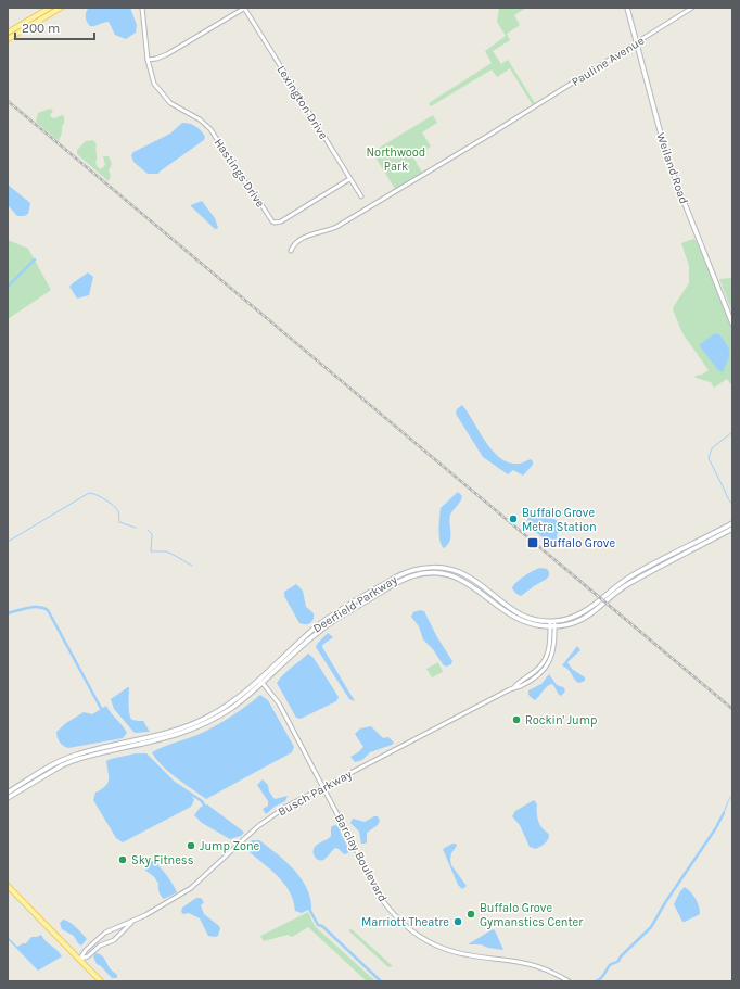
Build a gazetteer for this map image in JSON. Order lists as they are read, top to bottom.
{
  "streets": {
    "main road": ["Weiland Road", "Deerfield Parkway"],
    "street": [
      "Pauline Avenue",
      "Lexington Drive",
      "Hastings Drive",
      "Busch Parkway",
      "Barclay Boulevard"
    ]
  },
  "crossings": [
    ["Pauline Avenue", "Weiland Road"],
    ["Lexington Drive", "Hastings Drive"],
    ["Deerfield Parkway", "Busch Parkway"],
    ["Deerfield Parkway", "Barclay Boulevard"],
    ["Busch Parkway", "Barclay Boulevard"]
  ],
  "parks": ["Northwood Park"],
  "places": {
    "other": [
      "Buffalo Grove Metra Station",
      "Rockin' Jump",
      "Jump Zone",
      "Sky Fitness",
      "Buffalo Grove Gymanstics Center",
      "Marriott Theatre"
    ],
    "transit": ["Buffalo Grove"]
  },
  "scale_bar": "200 m"
}
